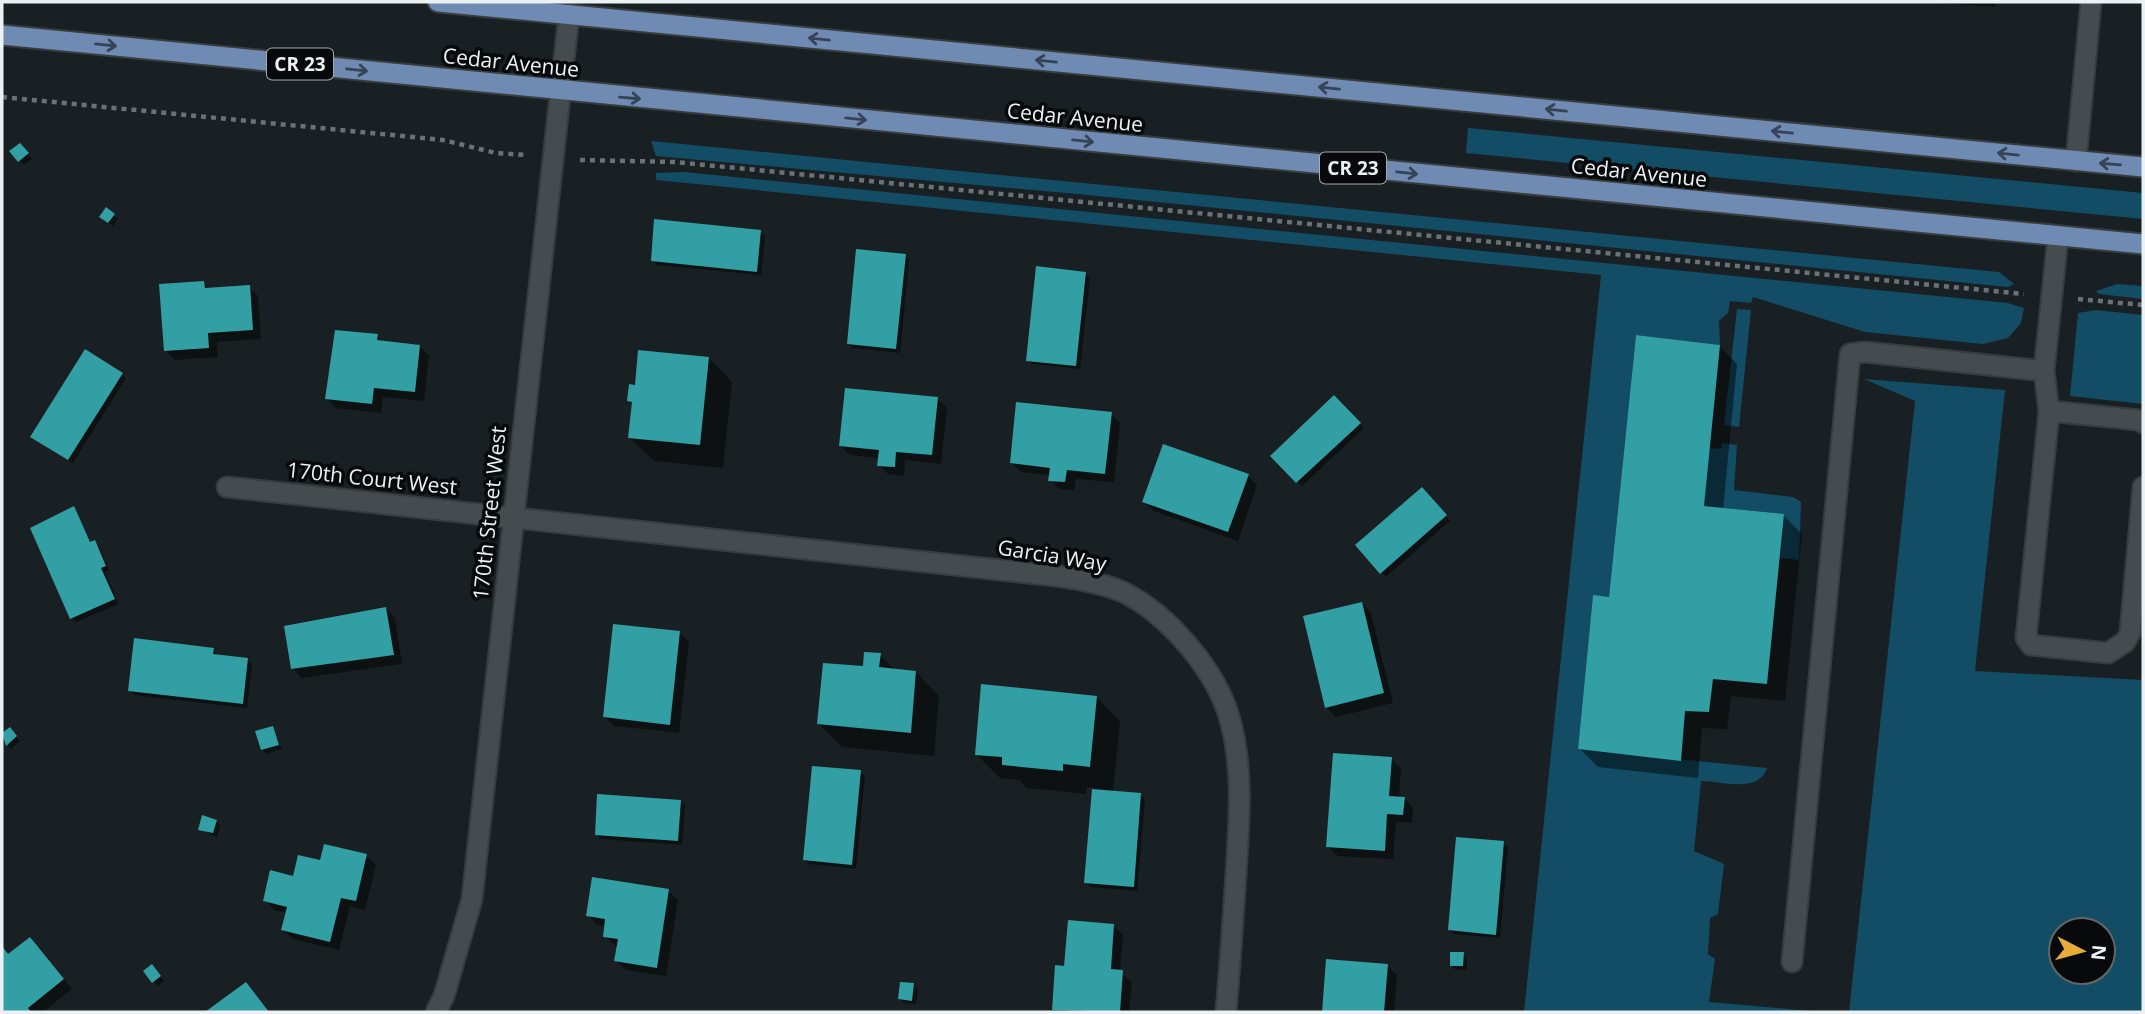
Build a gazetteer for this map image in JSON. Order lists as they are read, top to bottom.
{
  "streets": {
    "main road": ["Cedar Avenue", "CR 23"],
    "street": ["170th Court West", "170th Street West", "Garcia Way"]
  },
  "crossings": [
    ["Cedar Avenue", "170th Street West"],
    ["170th Court West", "170th Street West"],
    ["170th Court West", "Garcia Way"],
    ["170th Street West", "Garcia Way"]
  ],
  "north": "right"
}
